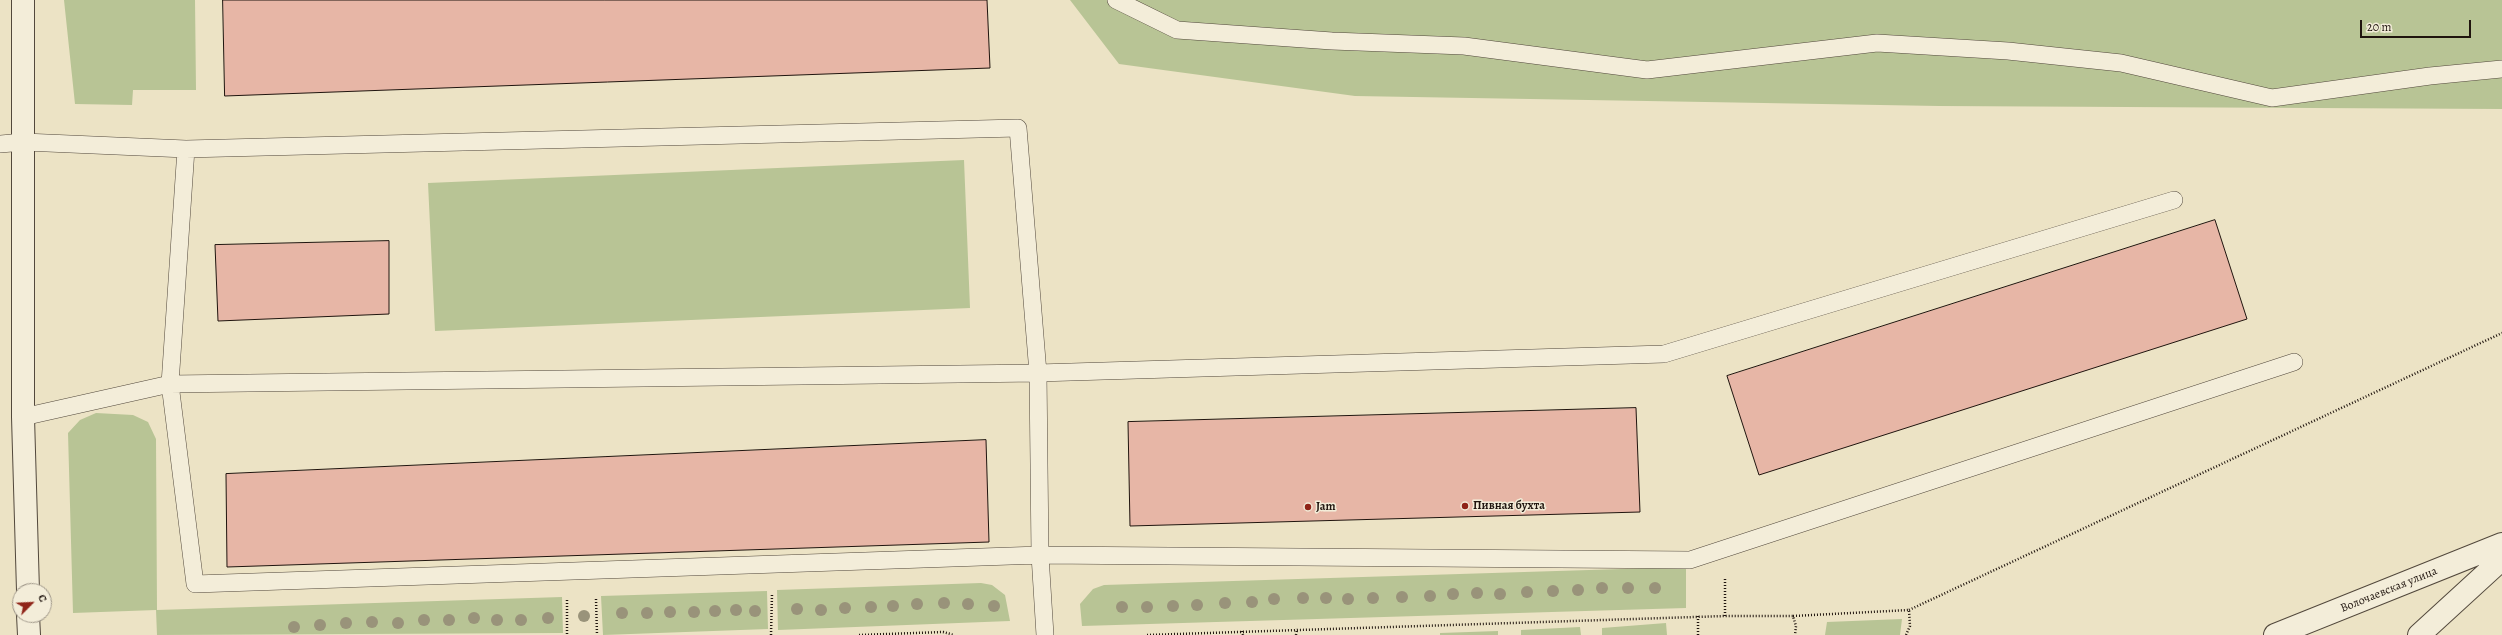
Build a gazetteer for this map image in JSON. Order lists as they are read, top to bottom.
{
  "streets": {
    "street": ["Волочаевская улица"]
  },
  "places": ["Пивная бухта", "Jam"],
  "scale_bar": "20 m",
  "north": "top right"
}
